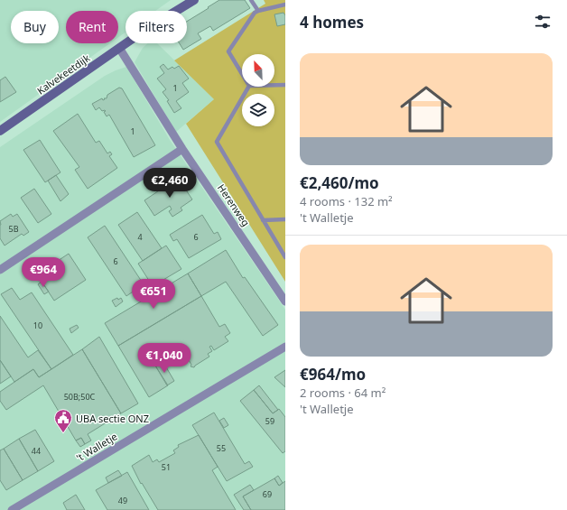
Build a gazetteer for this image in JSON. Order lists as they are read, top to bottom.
{
  "streets": {
    "street": ["Kalvekeetdijk", "Herenweg", "'t Walletje"]
  },
  "crossings": [
    ["Kalvekeetdijk", "Herenweg"]
  ],
  "places": {
    "public building": ["UBA sectie ONZ"]
  },
  "house_numbers": [
    "1",
    "1",
    "5B",
    "4",
    "6",
    "6",
    "10",
    "50B;50C",
    "59",
    "55",
    "44",
    "51",
    "69",
    "49"
  ],
  "north": "top left",
  "page": {
    "heading": "4 homes",
    "chip": ["Buy", "Rent", "Filters"],
    "list": [
      {
        "name": "€2,460/mo",
        "note": "4 rooms · 132 m² · 't Walletje"
      },
      {
        "name": "€964/mo",
        "note": "2 rooms · 64 m² · 't Walletje"
      }
    ],
    "price": [
      "€2,460",
      "€964",
      "€651",
      "€1,040"
    ]
  }
}
